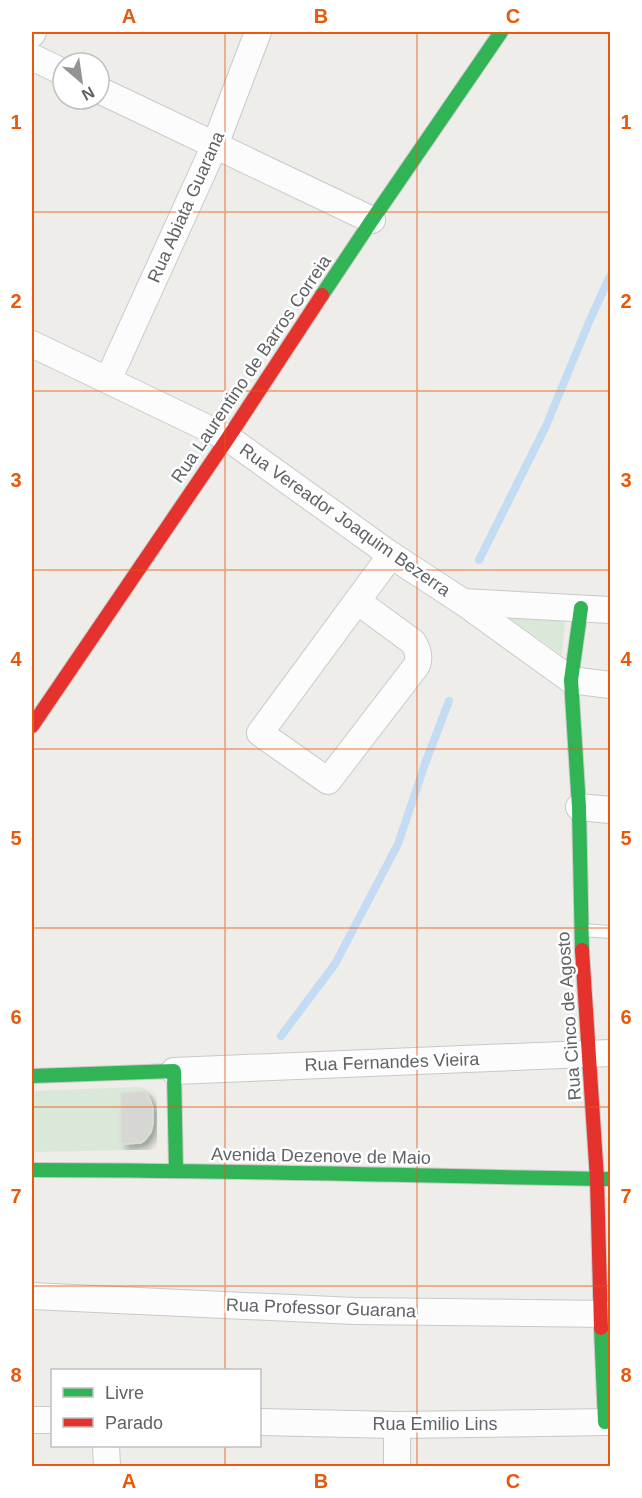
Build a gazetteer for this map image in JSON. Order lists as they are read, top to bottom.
{
  "streets": {
    "street": [
      "Rua Abiata Guarana",
      "Rua Laurentino de Barros Correia",
      "Rua Vereador Joaquim Bezerra",
      "Rua Cinco de Agosto",
      "Rua Fernandes Vieira",
      "Avenida Dezenove de Maio",
      "Rua Professor Guarana",
      "Rua Emilio Lins"
    ]
  },
  "crossings": [
    ["Rua Abiata Guarana", "Rua Vereador Joaquim Bezerra"],
    ["Rua Laurentino de Barros Correia", "Rua Vereador Joaquim Bezerra"],
    ["Rua Vereador Joaquim Bezerra", "Rua Cinco de Agosto"],
    ["Rua Cinco de Agosto", "Rua Fernandes Vieira"],
    ["Rua Cinco de Agosto", "Avenida Dezenove de Maio"],
    ["Rua Cinco de Agosto", "Rua Professor Guarana"],
    ["Rua Cinco de Agosto", "Rua Emilio Lins"]
  ],
  "legend": ["Livre", "Parado"],
  "north": "bottom right",
  "grid": {
    "columns": ["A", "B", "C"],
    "rows": [
      "1",
      "2",
      "3",
      "4",
      "5",
      "6",
      "7",
      "8"
    ]
  }
}
